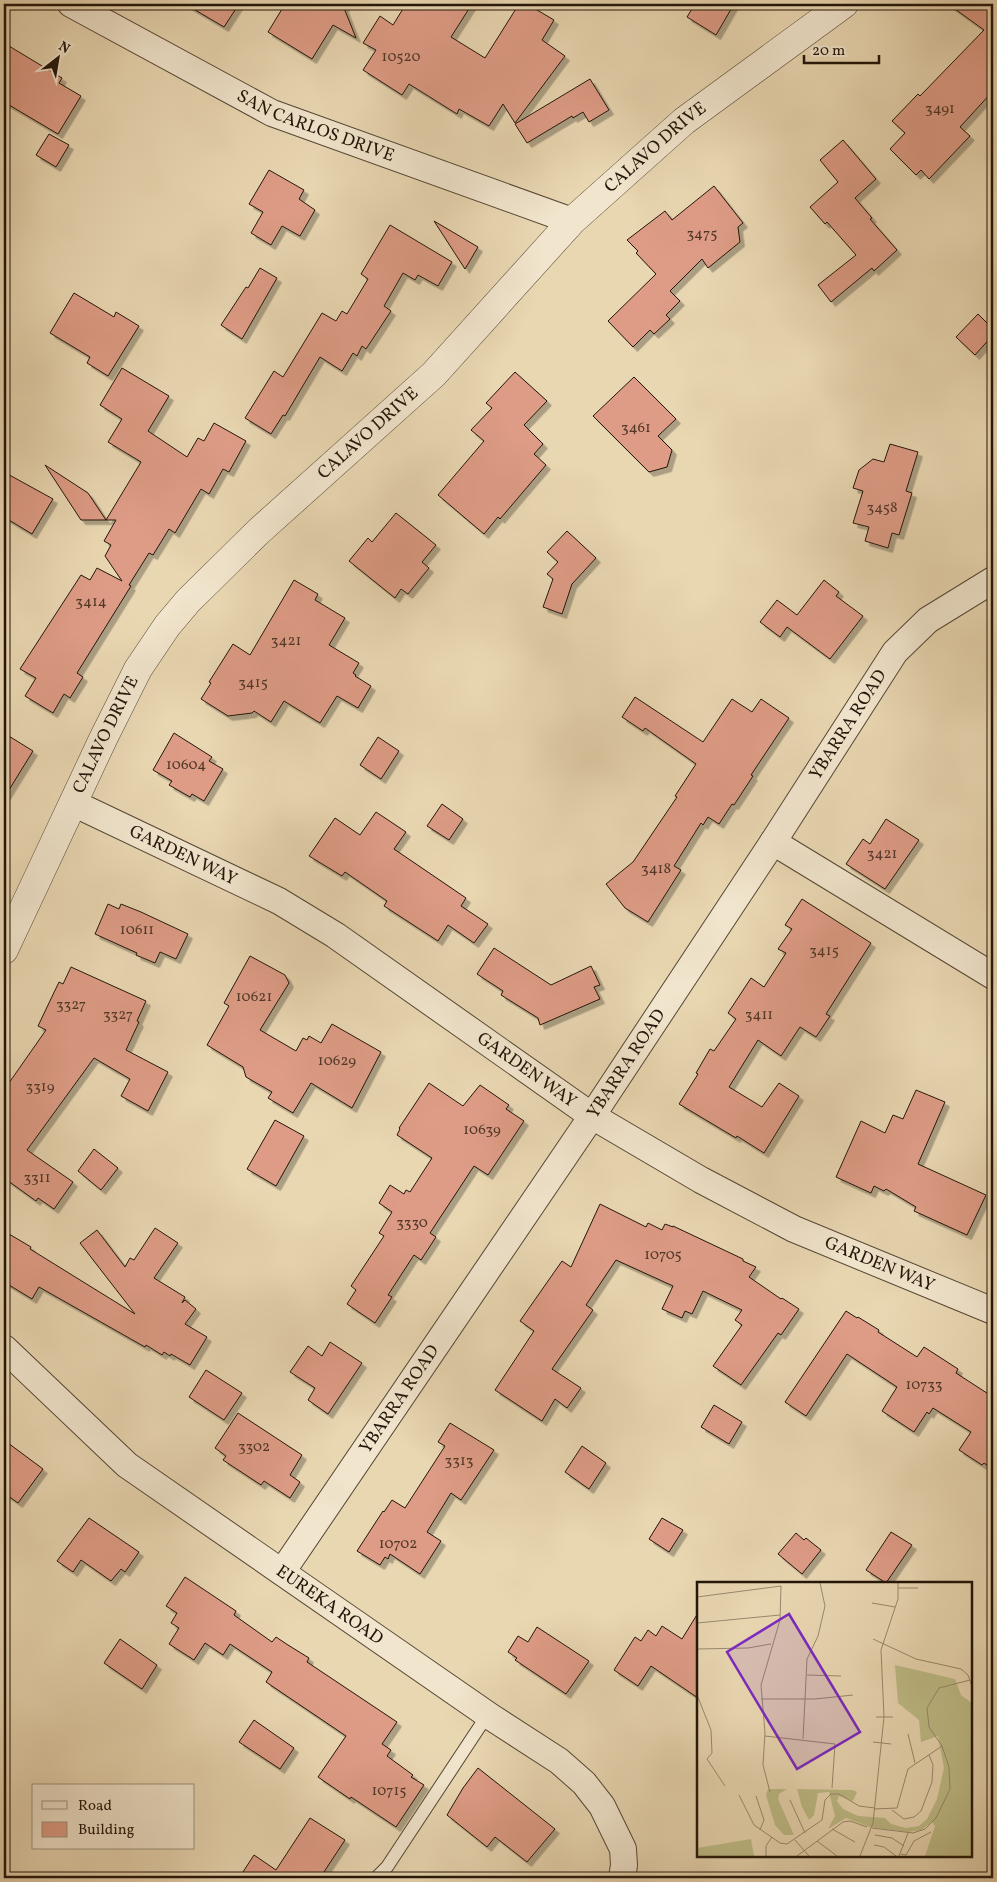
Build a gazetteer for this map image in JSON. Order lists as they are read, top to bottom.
{
  "streets": {
    "street": [
      "SAN CARLOS DRIVE",
      "CALAVO DRIVE",
      "YBARRA ROAD",
      "GARDEN WAY",
      "EUREKA ROAD"
    ]
  },
  "crossings": [
    ["SAN CARLOS DRIVE", "CALAVO DRIVE"],
    ["CALAVO DRIVE", "GARDEN WAY"],
    ["YBARRA ROAD", "GARDEN WAY"],
    ["YBARRA ROAD", "EUREKA ROAD"]
  ],
  "house_numbers": [
    "10520",
    "3491",
    "3475",
    "3461",
    "3458",
    "3414",
    "3421",
    "3415",
    "10604",
    "3421",
    "3418",
    "10611",
    "3415",
    "10621",
    "3327",
    "3327",
    "3411",
    "10629",
    "3319",
    "10639",
    "3311",
    "3330",
    "10705",
    "10733",
    "3302",
    "3313",
    "10702",
    "10715"
  ],
  "legend": ["Road", "Building"],
  "scale_bar": "20 m",
  "north": "top right"
}
